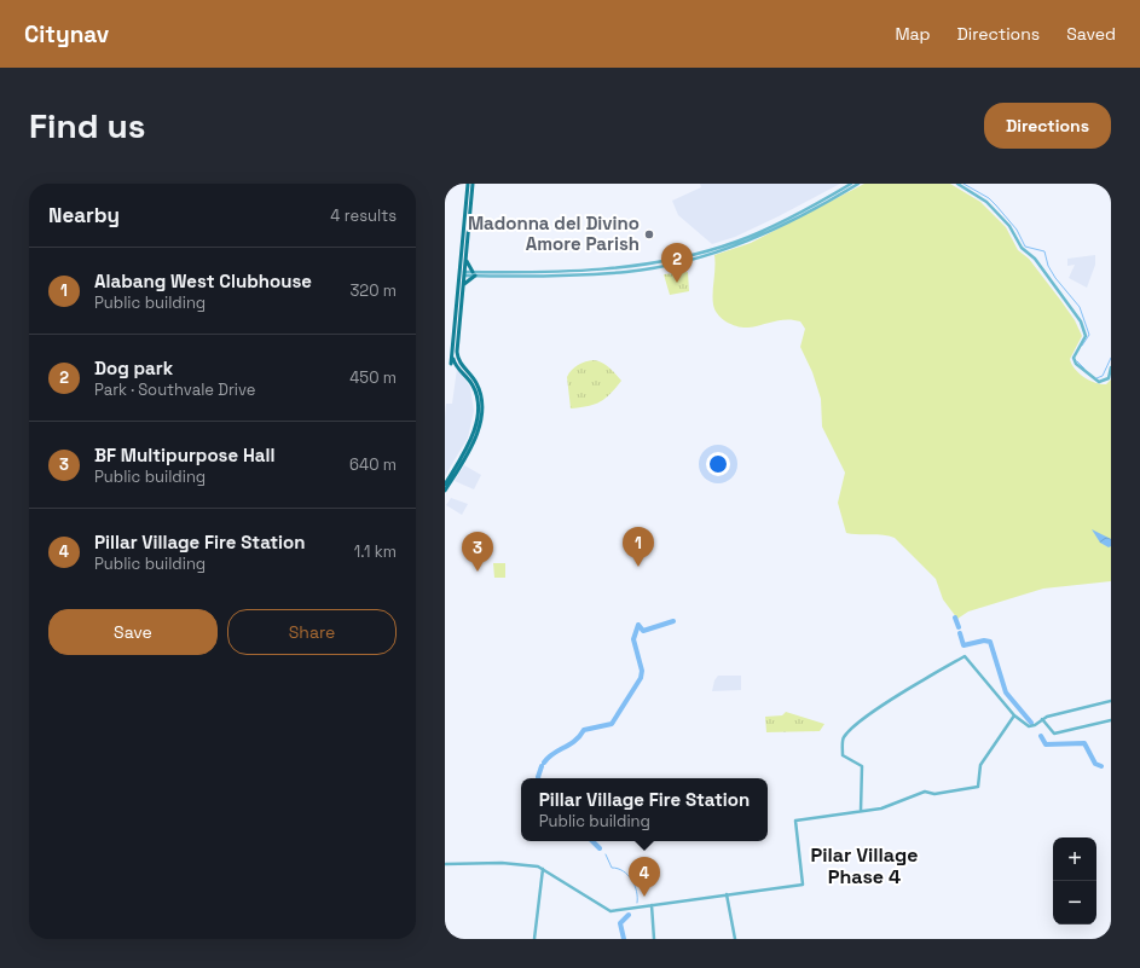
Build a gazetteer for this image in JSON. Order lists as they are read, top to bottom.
{
  "districts": ["Pilar Village Phase 4"],
  "places": ["Madonna del Divino Amore Parish"],
  "page": {
    "header": "Citynav",
    "nav": ["Map", "Directions", "Saved"],
    "buttons": [
      "Directions",
      ["Save", "Share"]
    ],
    "title": "Find us",
    "heading": ["Nearby", "4 results"],
    "pins": [
      "2",
      "1",
      "3",
      "4"
    ],
    "list": [
      {
        "mark": "1",
        "name": "Alabang West Clubhouse",
        "note": "Public building",
        "value": "320 m"
      },
      {
        "mark": "2",
        "name": "Dog park",
        "note": "Park · Southvale Drive",
        "value": "450 m"
      },
      {
        "mark": "3",
        "name": "BF Multipurpose Hall",
        "note": "Public building",
        "value": "640 m"
      },
      {
        "mark": "4",
        "name": "Pillar Village Fire Station",
        "note": "Public building",
        "value": "1.1 km"
      }
    ],
    "popup": ["Pillar Village Fire Station", "Public building"],
    "map_buttons": ["+", "−"]
  }
}
